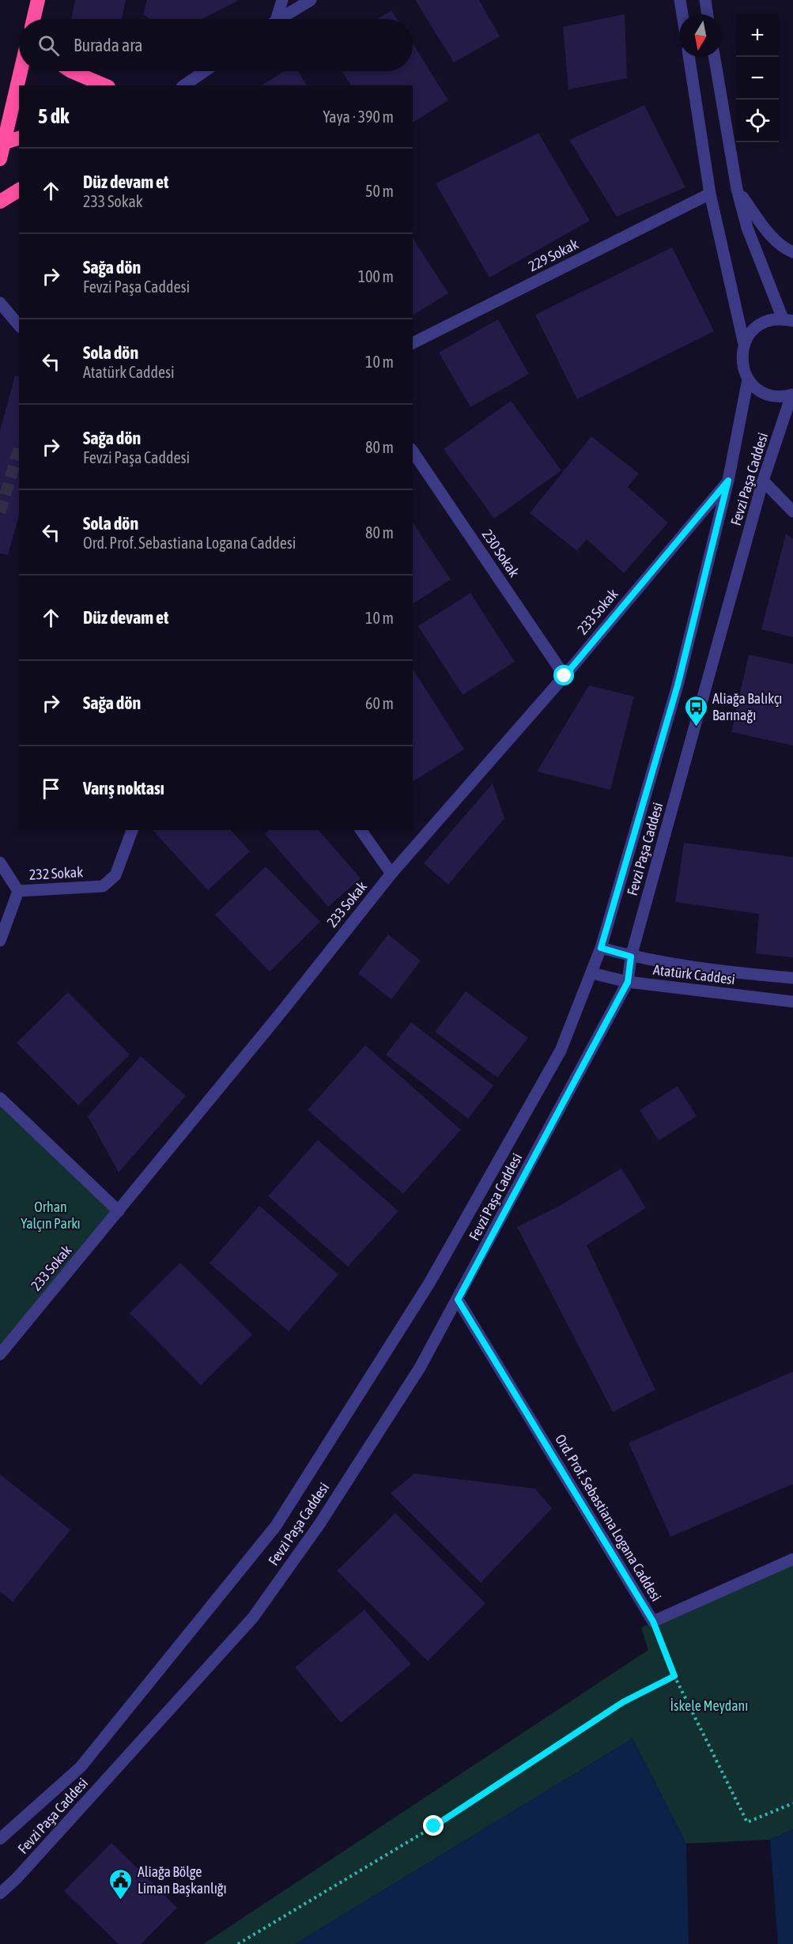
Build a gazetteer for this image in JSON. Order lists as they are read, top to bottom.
{
  "streets": {
    "street": [
      "229 Sokak",
      "Fevzi Paşa Caddesi",
      "230 Sokak",
      "233 Sokak",
      "232 Sokak",
      "Atatürk Caddesi",
      "Ord. Prof. Sebastiana Logana Caddesi"
    ]
  },
  "crossings": [
    ["229 Sokak", "Fevzi Paşa Caddesi"],
    ["Fevzi Paşa Caddesi", "233 Sokak"],
    ["Fevzi Paşa Caddesi", "Atatürk Caddesi"],
    ["Fevzi Paşa Caddesi", "Ord. Prof. Sebastiana Logana Caddesi"],
    ["230 Sokak", "233 Sokak"]
  ],
  "parks": ["Orhan Yalçın Parkı", "İskele Meydanı"],
  "places": {
    "bus stop": ["Aliağa Balıkçı Barınağı"],
    "public building": ["Aliağa Bölge Liman Başkanlığı"]
  },
  "north": "bottom",
  "page": {
    "map_buttons": ["+", "−"],
    "search": "Burada ara",
    "heading": ["5 dk", "Yaya · 390 m"],
    "list": [
      ["Düz devam et", "233 Sokak", "50 m"],
      ["Sağa dön", "Fevzi Paşa Caddesi", "100 m"],
      ["Sola dön", "Atatürk Caddesi", "10 m"],
      ["Sağa dön", "Fevzi Paşa Caddesi", "80 m"],
      ["Sola dön", "Ord. Prof. Sebastiana Logana Caddesi", "80 m"],
      ["Düz devam et", "10 m"],
      ["Sağa dön", "60 m"],
      "Varış noktası"
    ]
  }
}
